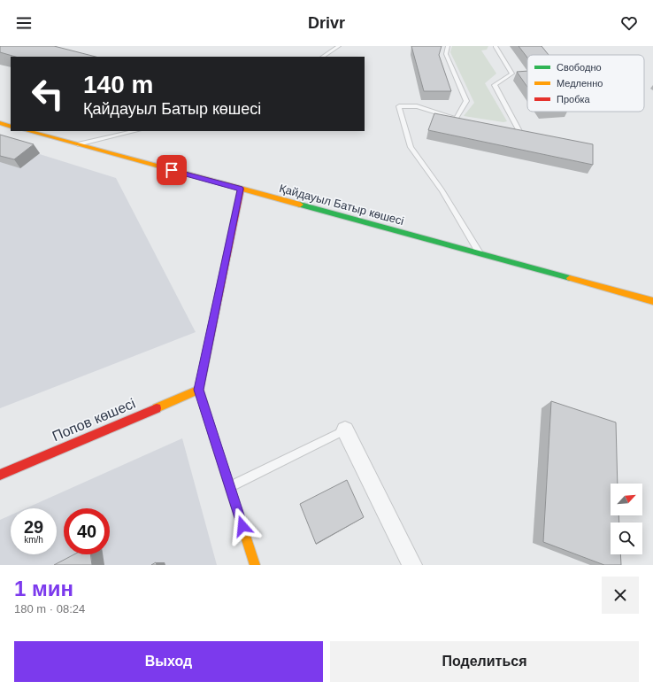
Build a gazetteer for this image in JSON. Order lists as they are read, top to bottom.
{
  "streets": {
    "street": ["Қайдауыл Батыр көшесі", "Попов көшесі"]
  },
  "legend": ["Свободно", "Медленно", "Пробка"],
  "north": "top right",
  "page": {
    "header": "Drivr",
    "turn": ["140 m", "Қайдауыл Батыр көшесі"],
    "speed": "29 km/h",
    "limit": "40",
    "heading": ["1 мин", "180 m · 08:24"],
    "buttons": ["Выход", "Поделиться"]
  }
}
